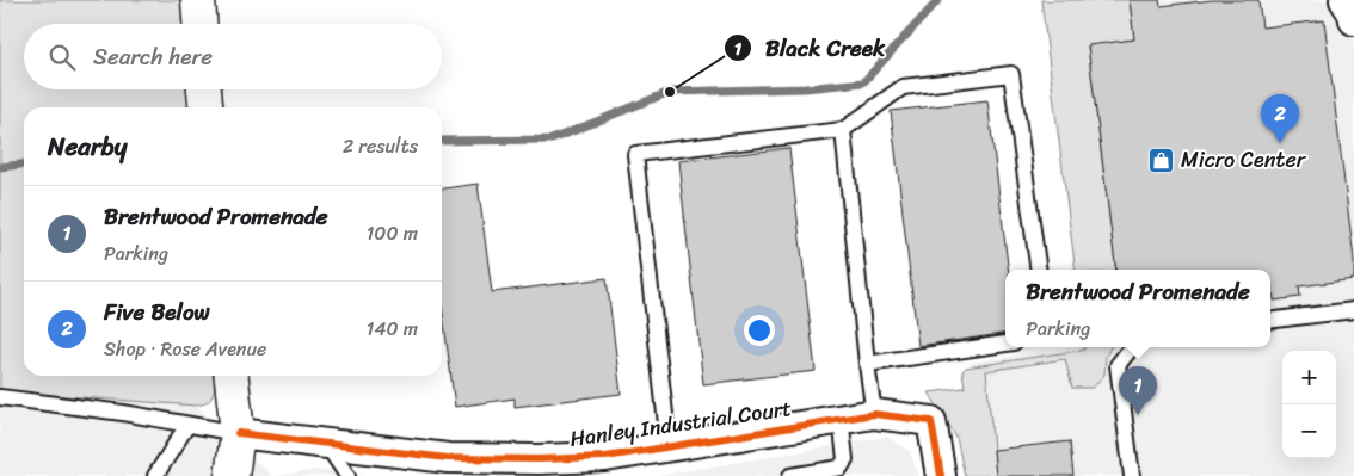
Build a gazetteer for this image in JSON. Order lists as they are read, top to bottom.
{
  "streets": {
    "street": ["Hanley Industrial Court"]
  },
  "places": {
    "other": ["Black Creek"],
    "shop": ["Micro Center"]
  },
  "page": {
    "search": "Search here",
    "pins": ["2", "1"],
    "heading": ["Nearby", "2 results"],
    "list": [
      {
        "mark": "1",
        "name": "Brentwood Promenade",
        "note": "Parking",
        "value": "100 m"
      },
      {
        "mark": "2",
        "name": "Five Below",
        "note": "Shop · Rose Avenue",
        "value": "140 m"
      }
    ],
    "popup": ["Brentwood Promenade", "Parking"],
    "map_buttons": ["+", "−"]
  }
}
